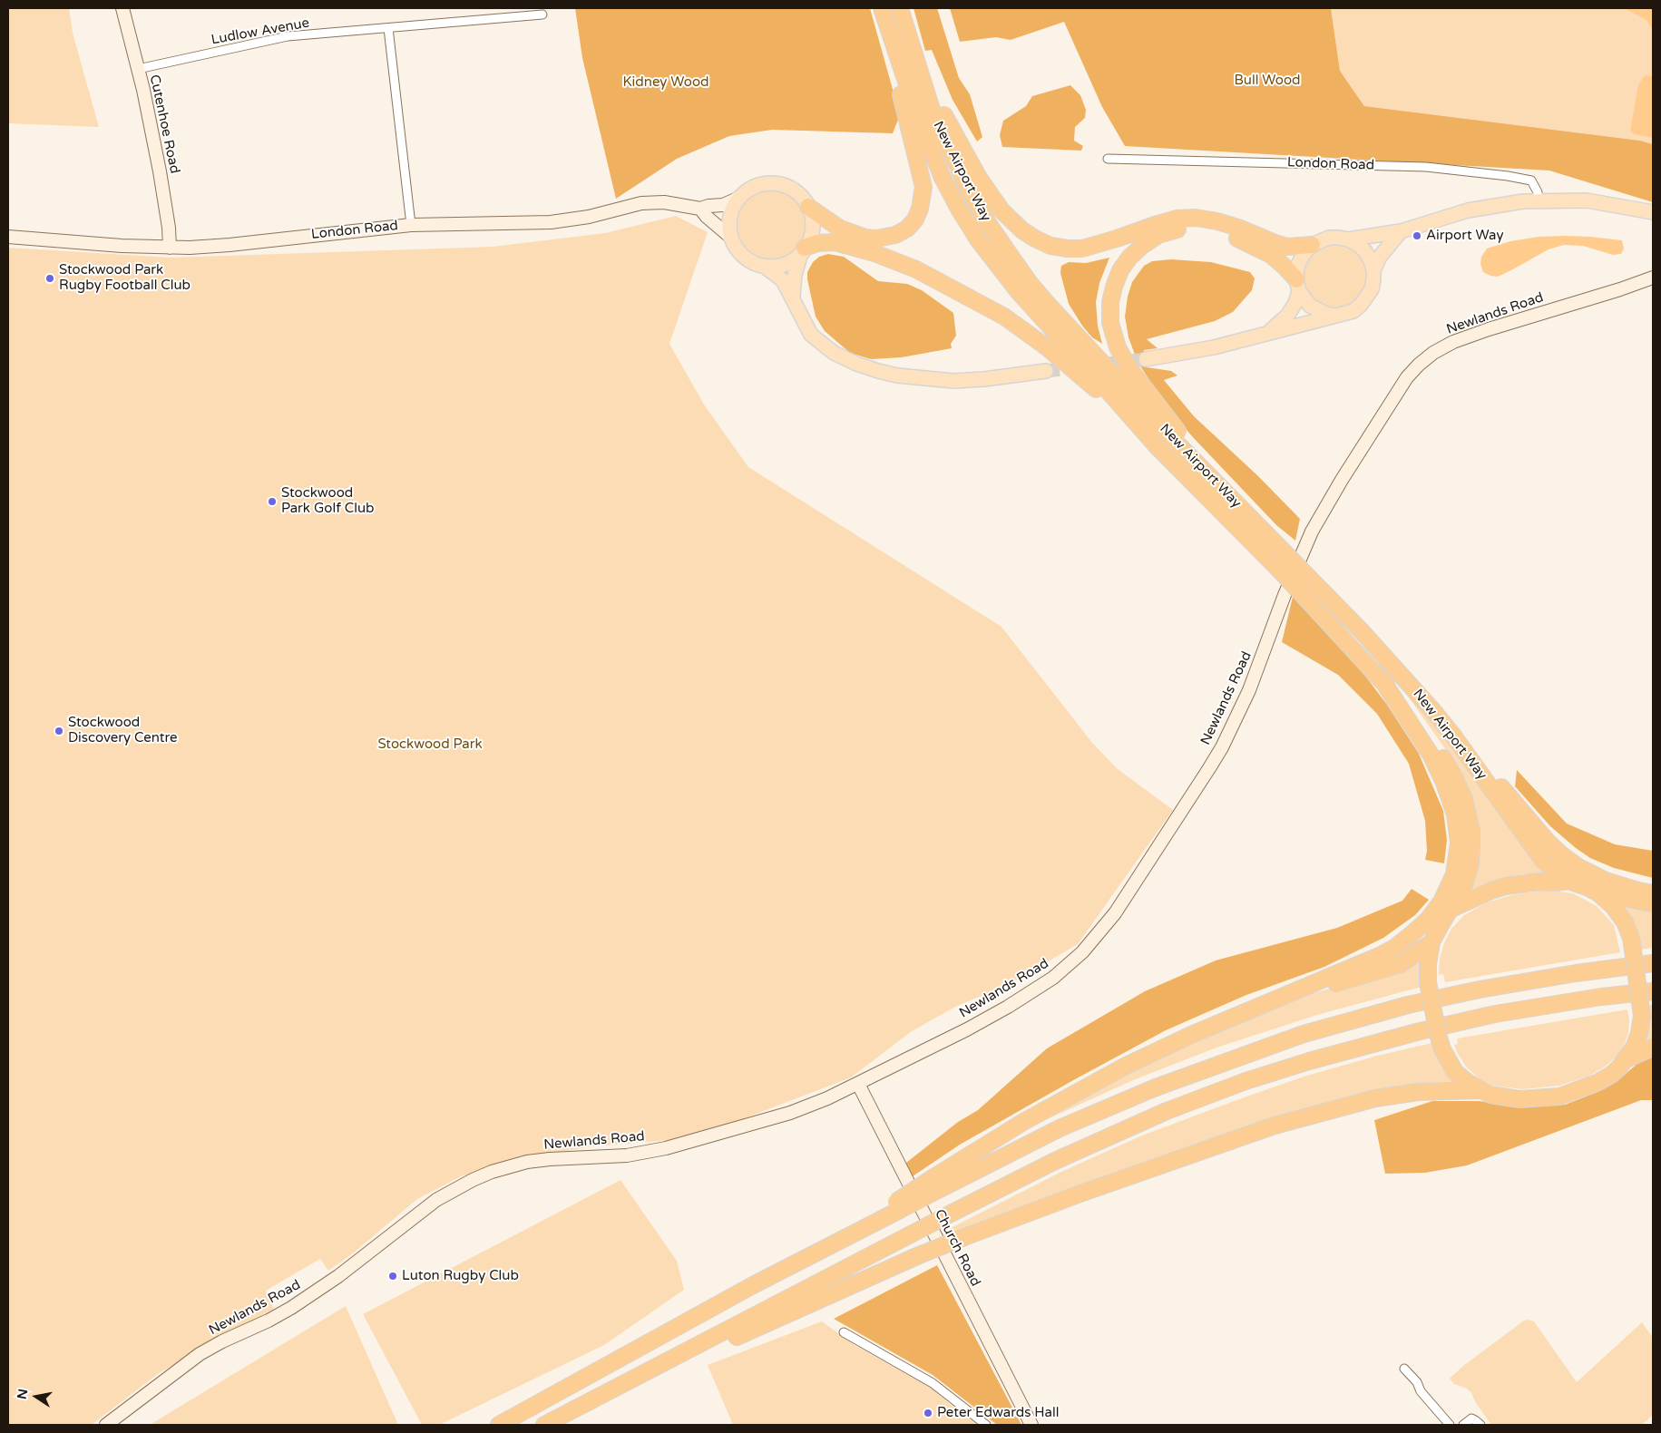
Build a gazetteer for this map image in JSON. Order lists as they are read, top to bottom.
{
  "streets": {
    "highway": ["New Airport Way"],
    "street": [
      "Ludlow Avenue",
      "Cutenhoe Road",
      "London Road",
      "Newlands Road",
      "Church Road"
    ]
  },
  "crossings": [
    ["Ludlow Avenue", "Cutenhoe Road"],
    ["Cutenhoe Road", "London Road"],
    ["Newlands Road", "Church Road"]
  ],
  "parks": ["Bull Wood", "Kidney Wood", "Stockwood Park"],
  "places": [
    "Airport Way",
    "Stockwood Park Rugby Football Club",
    "Stockwood Park Golf Club",
    "Stockwood Discovery Centre",
    "Luton Rugby Club",
    "Peter Edwards Hall"
  ],
  "north": "left"
}
